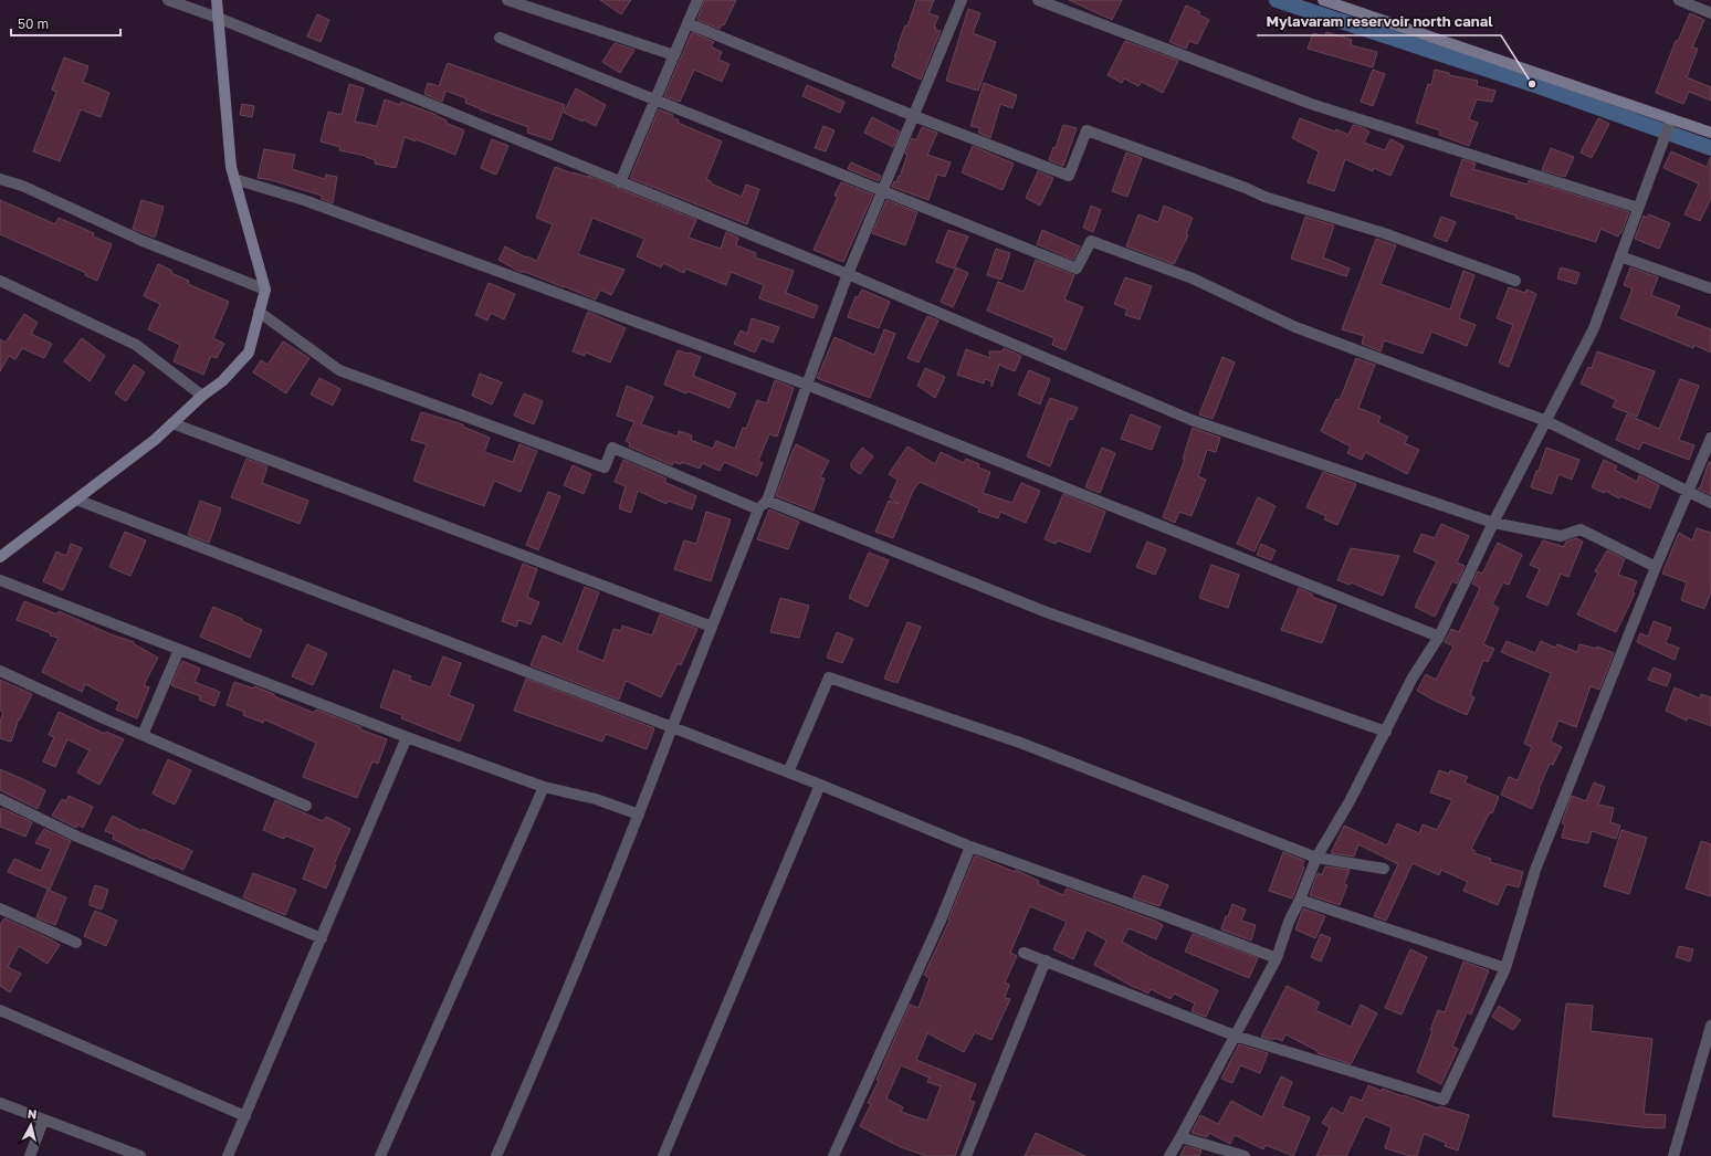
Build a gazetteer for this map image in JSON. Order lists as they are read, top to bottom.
{
  "places": ["Mylavaram reservoir north canal"],
  "scale_bar": "50 m",
  "north": "top"
}
